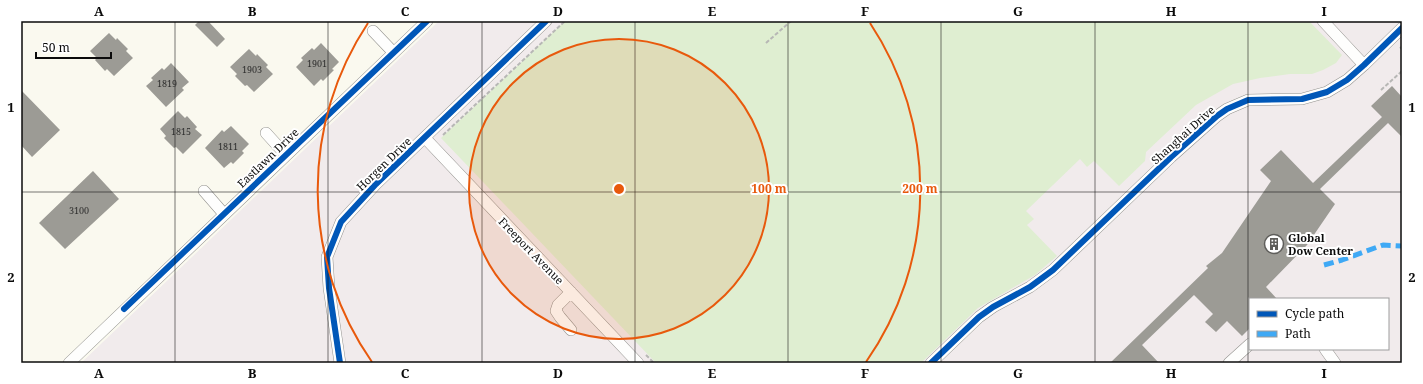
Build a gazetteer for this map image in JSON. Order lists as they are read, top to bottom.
{
  "streets": {
    "street": [
      "Shanghai Drive",
      "Eastlawn Drive",
      "Horgen Drive",
      "Freeport Avenue"
    ]
  },
  "crossings": [
    ["Horgen Drive", "Freeport Avenue"]
  ],
  "places": {
    "building": ["Global Dow Center"]
  },
  "house_numbers": [
    "1901",
    "1903",
    "1819",
    "1815",
    "1811",
    "3100"
  ],
  "legend": ["Cycle path", "Path"],
  "scale_bar": "50 m",
  "grid": {
    "columns": [
      "A",
      "B",
      "C",
      "D",
      "E",
      "F",
      "G",
      "H",
      "I"
    ],
    "rows": ["1", "2"]
  },
  "rings": ["100 m", "200 m"]
}
